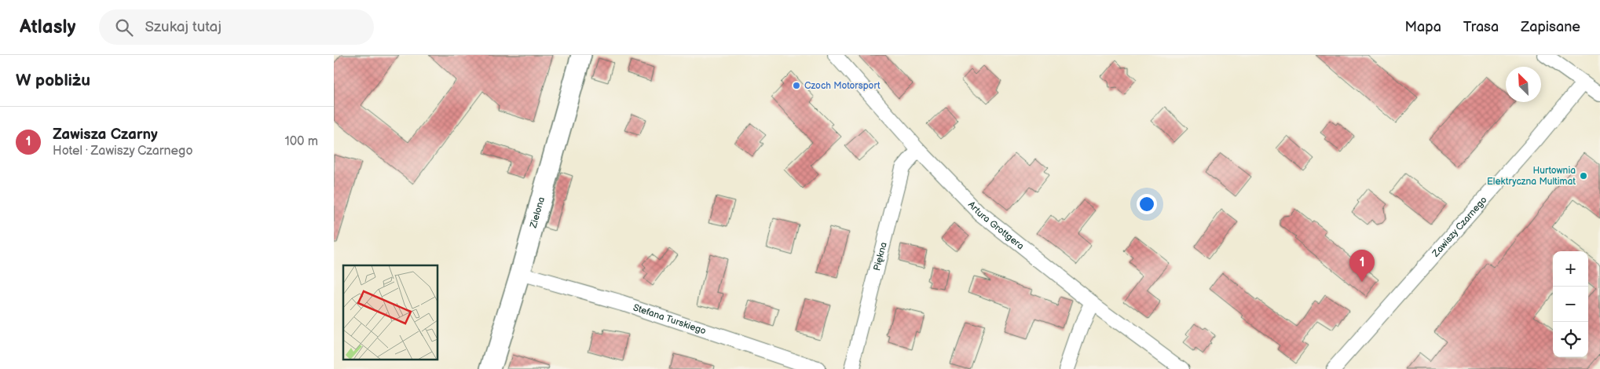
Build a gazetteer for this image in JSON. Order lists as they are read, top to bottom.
{
  "streets": {
    "street": [
      "Zielona",
      "Artura Grottgera",
      "Zawiszy Czarnego",
      "Piękna",
      "Stefana Turskiego"
    ]
  },
  "crossings": [
    ["Zielona", "Stefana Turskiego"],
    ["Artura Grottgera", "Piękna"]
  ],
  "places": ["Czoch Motorsport", "Hurtownia Elektryczna Multimat"],
  "north": "top left",
  "page": {
    "header": "Atlasly",
    "search": "Szukaj tutaj",
    "nav": ["Mapa", "Trasa", "Zapisane"],
    "heading": "W pobliżu",
    "list": [
      {
        "mark": "1",
        "name": "Zawisza Czarny",
        "note": "Hotel · Zawiszy Czarnego",
        "value": "100 m"
      }
    ],
    "pins": "1",
    "map_buttons": ["+", "−"]
  }
}
